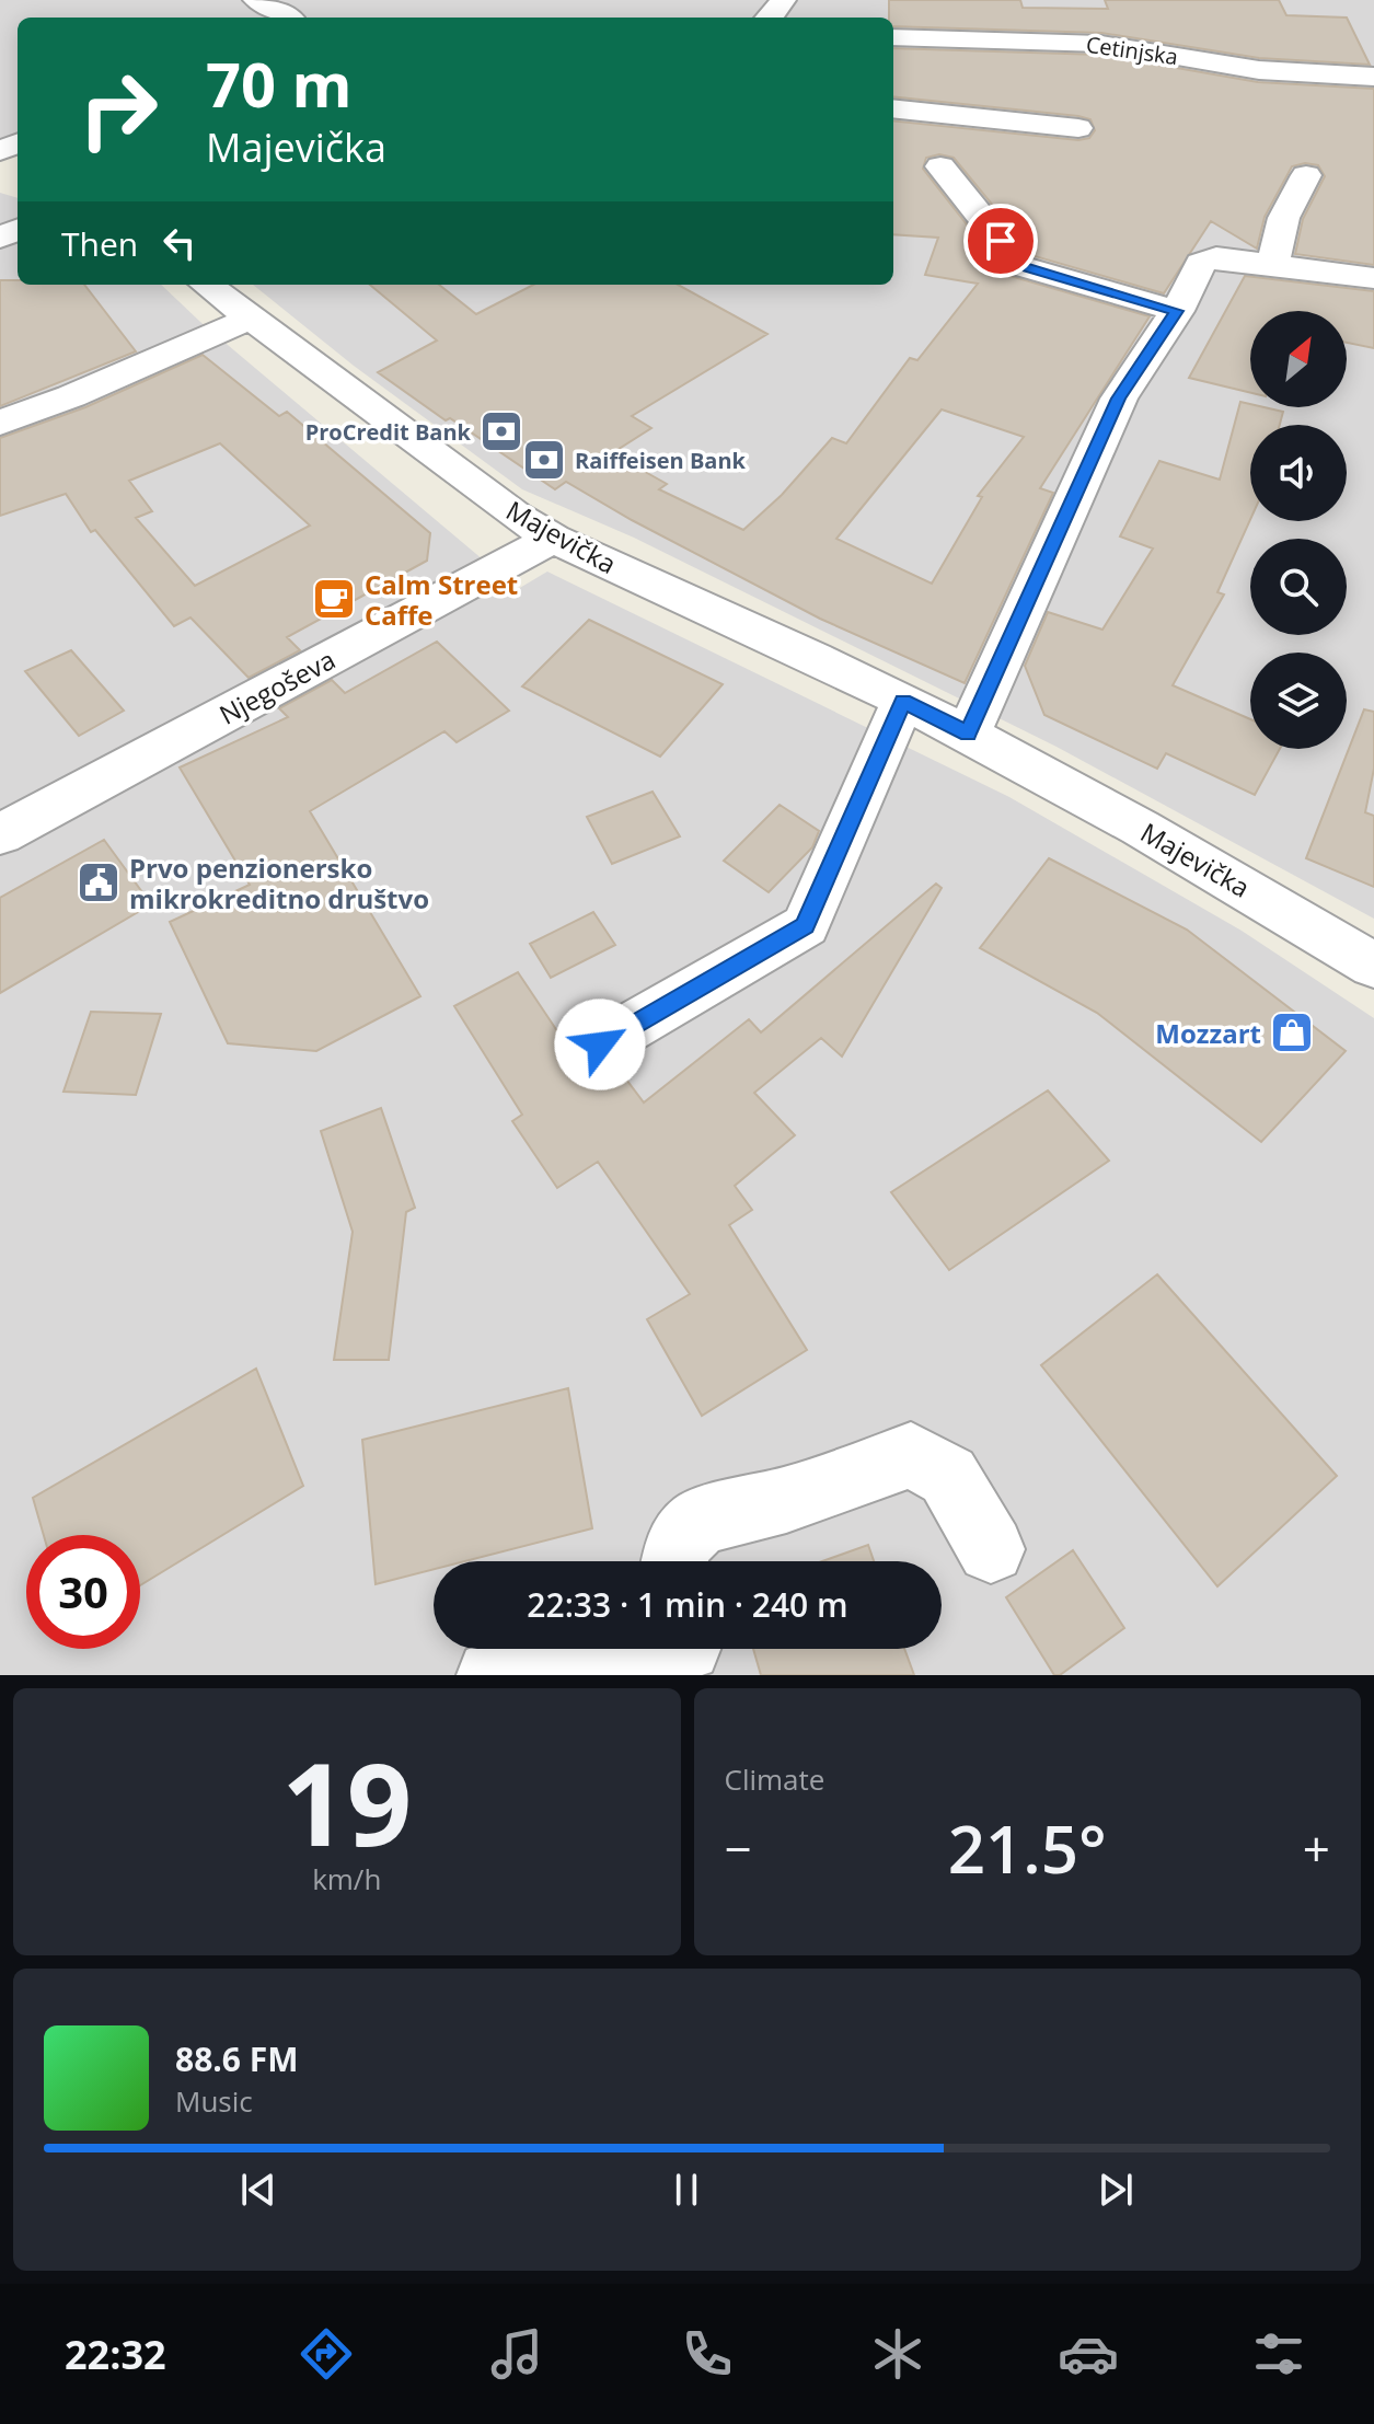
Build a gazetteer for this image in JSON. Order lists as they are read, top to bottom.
{
  "streets": {
    "street": ["Cetinjska", "Majevička", "Njegoševa"]
  },
  "crossings": [
    ["Majevička", "Njegoševa"]
  ],
  "places": {
    "bank": ["ProCredit Bank", "Raiffeisen Bank"],
    "cafe": ["Calm Street Caffe"],
    "public building": ["Prvo penzionersko mikrokreditno društvo"],
    "shop": ["Mozzart"]
  },
  "north": "top right",
  "page": {
    "turn": ["70 m", "Majevička"],
    "then": "Then",
    "limit": "30",
    "trip": "22:33 · 1 min · 240 m",
    "tile": [
      ["19", "km/h"],
      "Climate"
    ],
    "heat": ["−", "21.5°", "+"],
    "song": ["88.6 FM", "Music"],
    "tabs": "22:32"
  }
}
